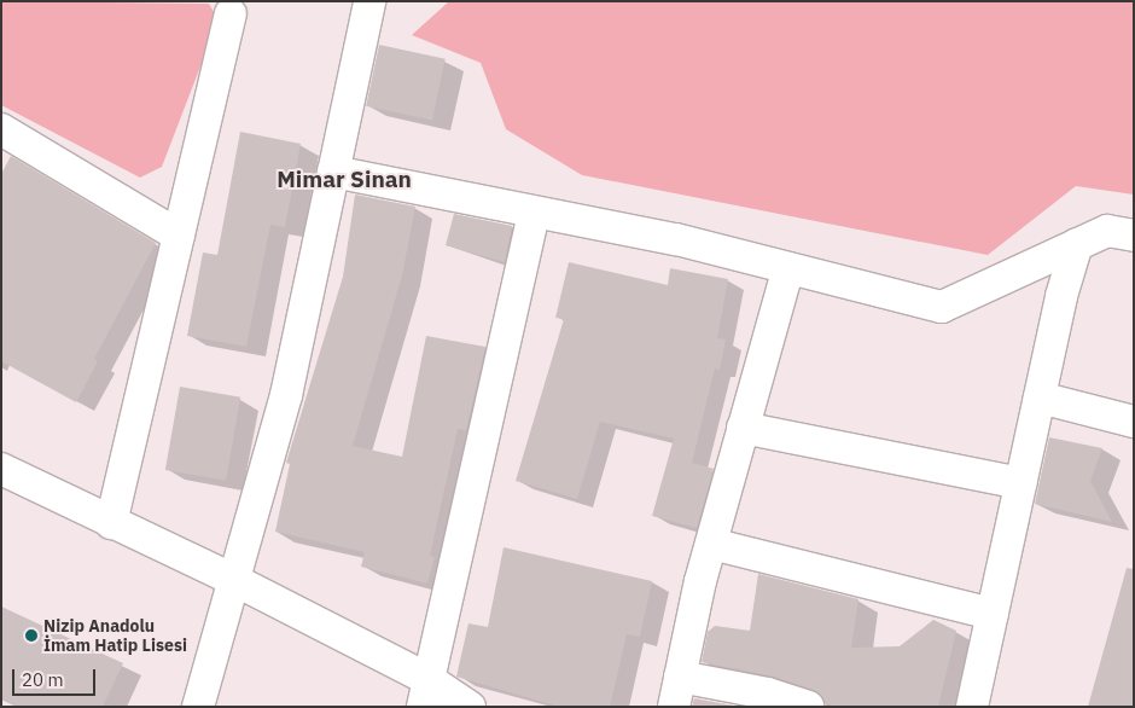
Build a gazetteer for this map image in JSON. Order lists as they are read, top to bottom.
{
  "districts": ["Mimar Sinan"],
  "places": ["Nizip Anadolu İmam Hatip Lisesi"],
  "scale_bar": "20 m"
}
